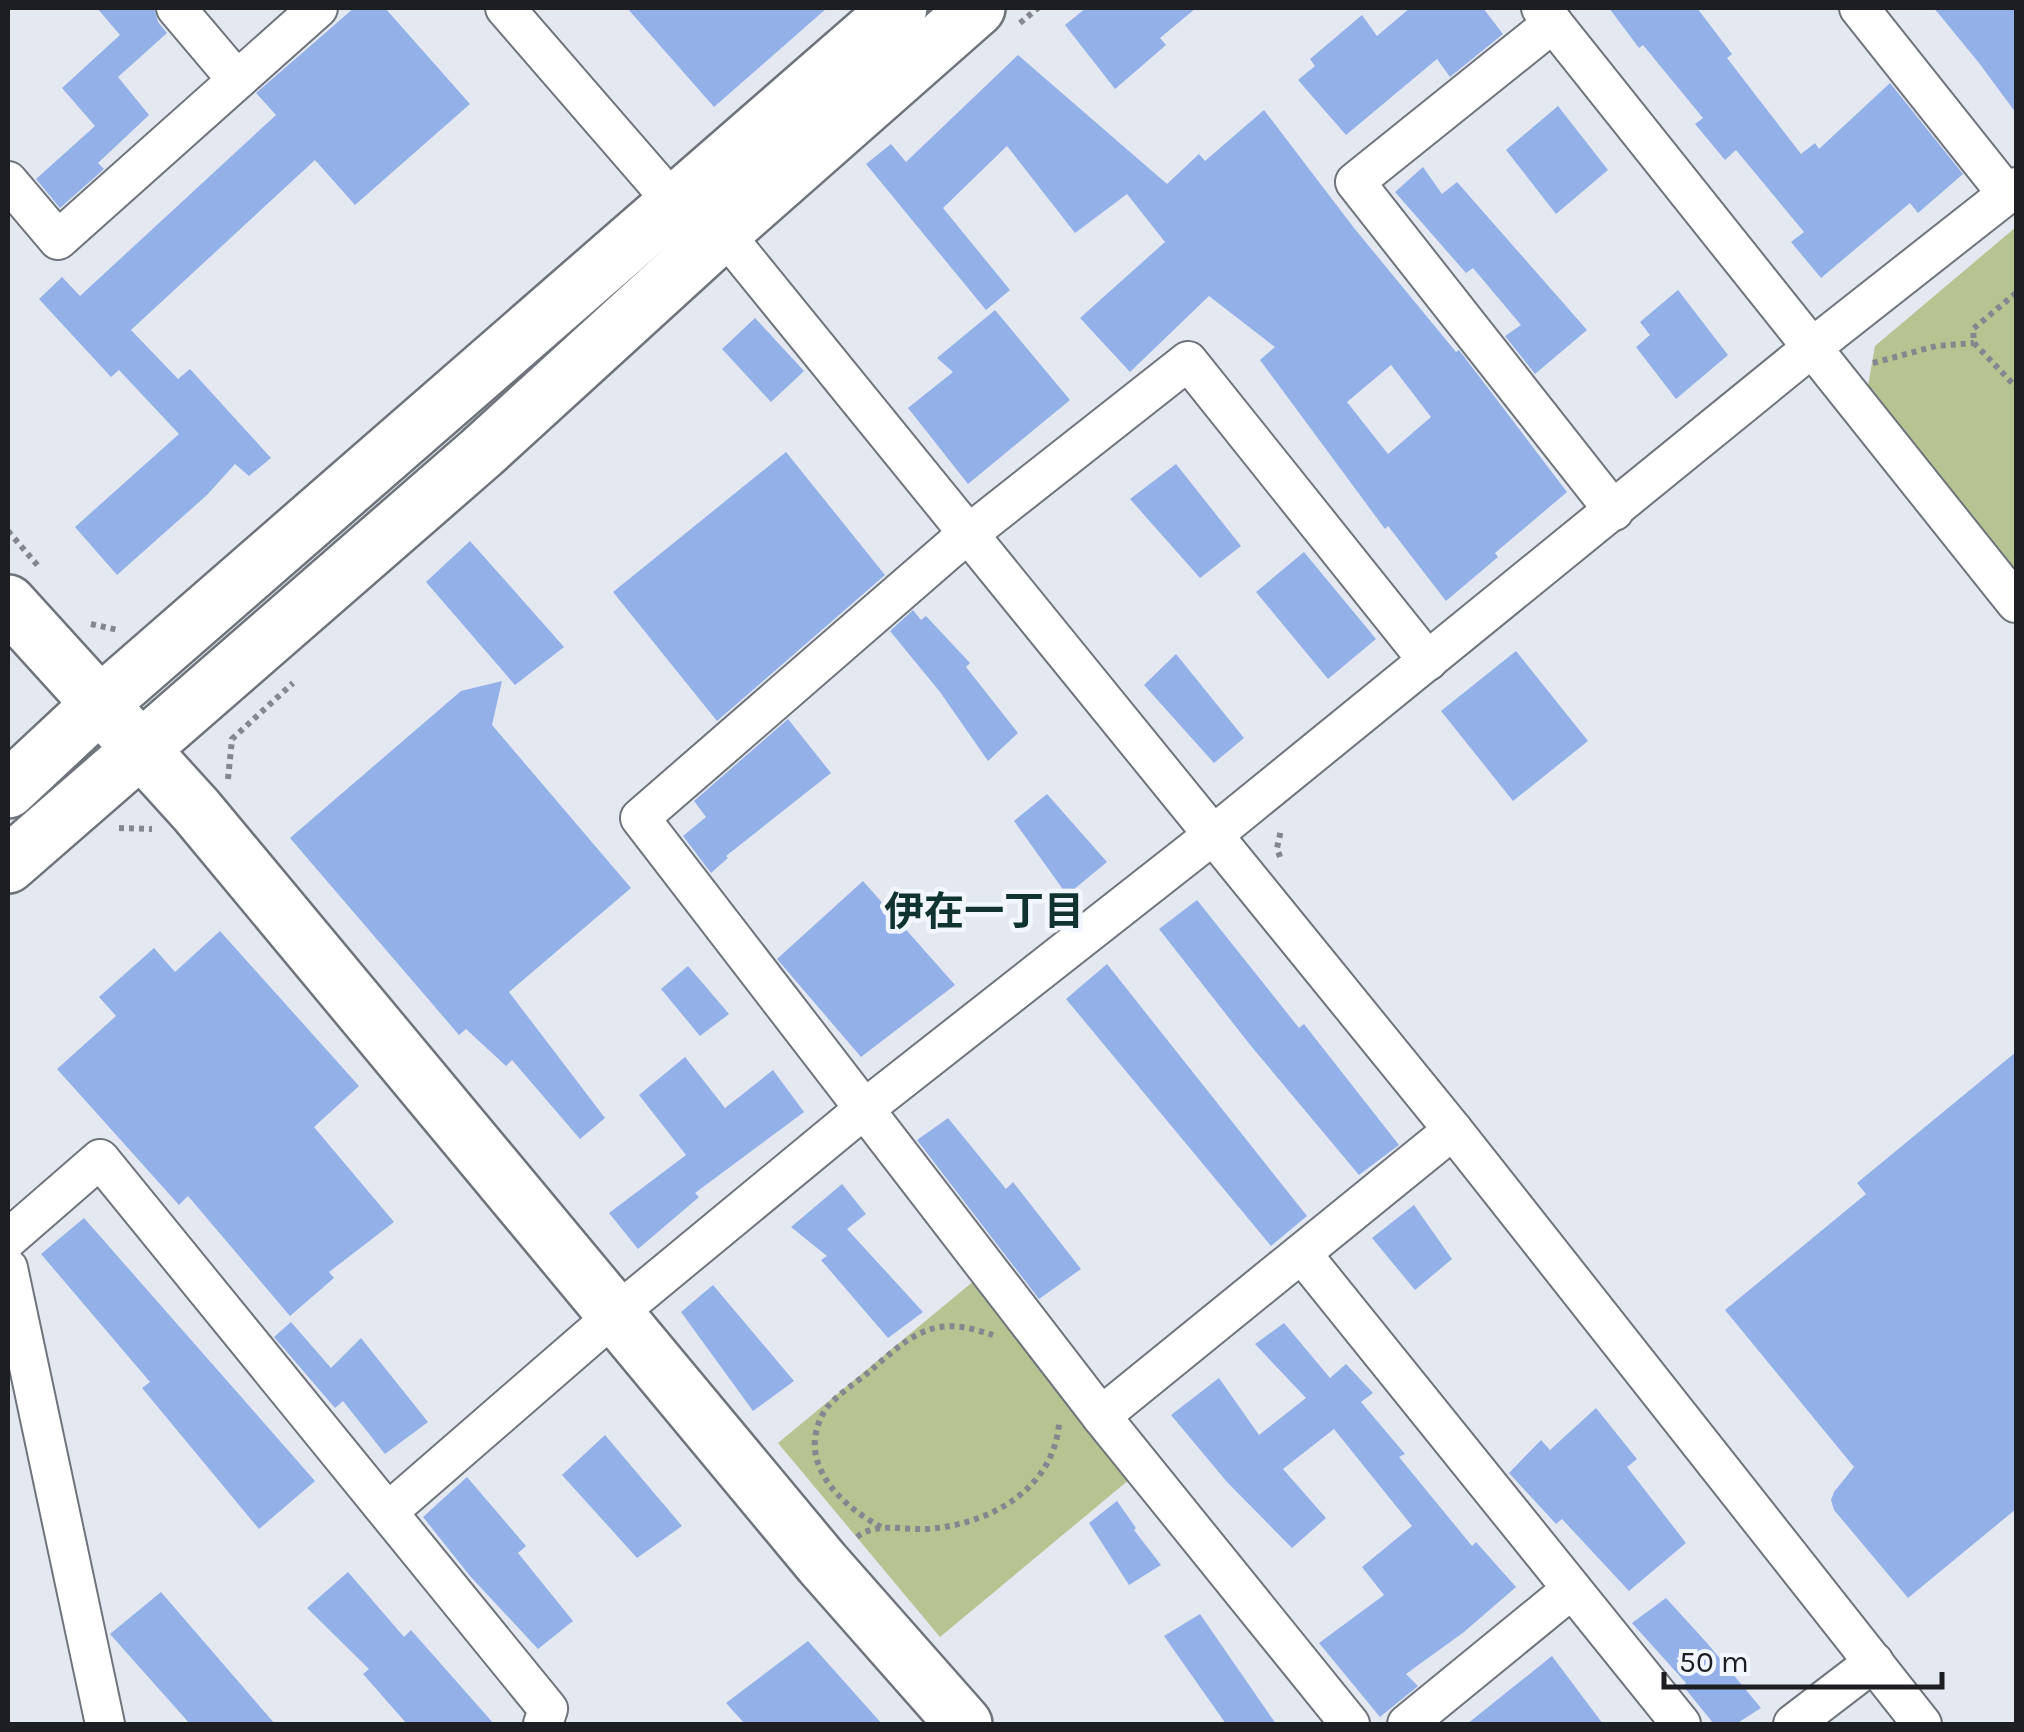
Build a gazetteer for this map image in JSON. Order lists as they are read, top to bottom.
{
  "districts": ["伊在一丁目"],
  "scale_bar": "50 m"
}
